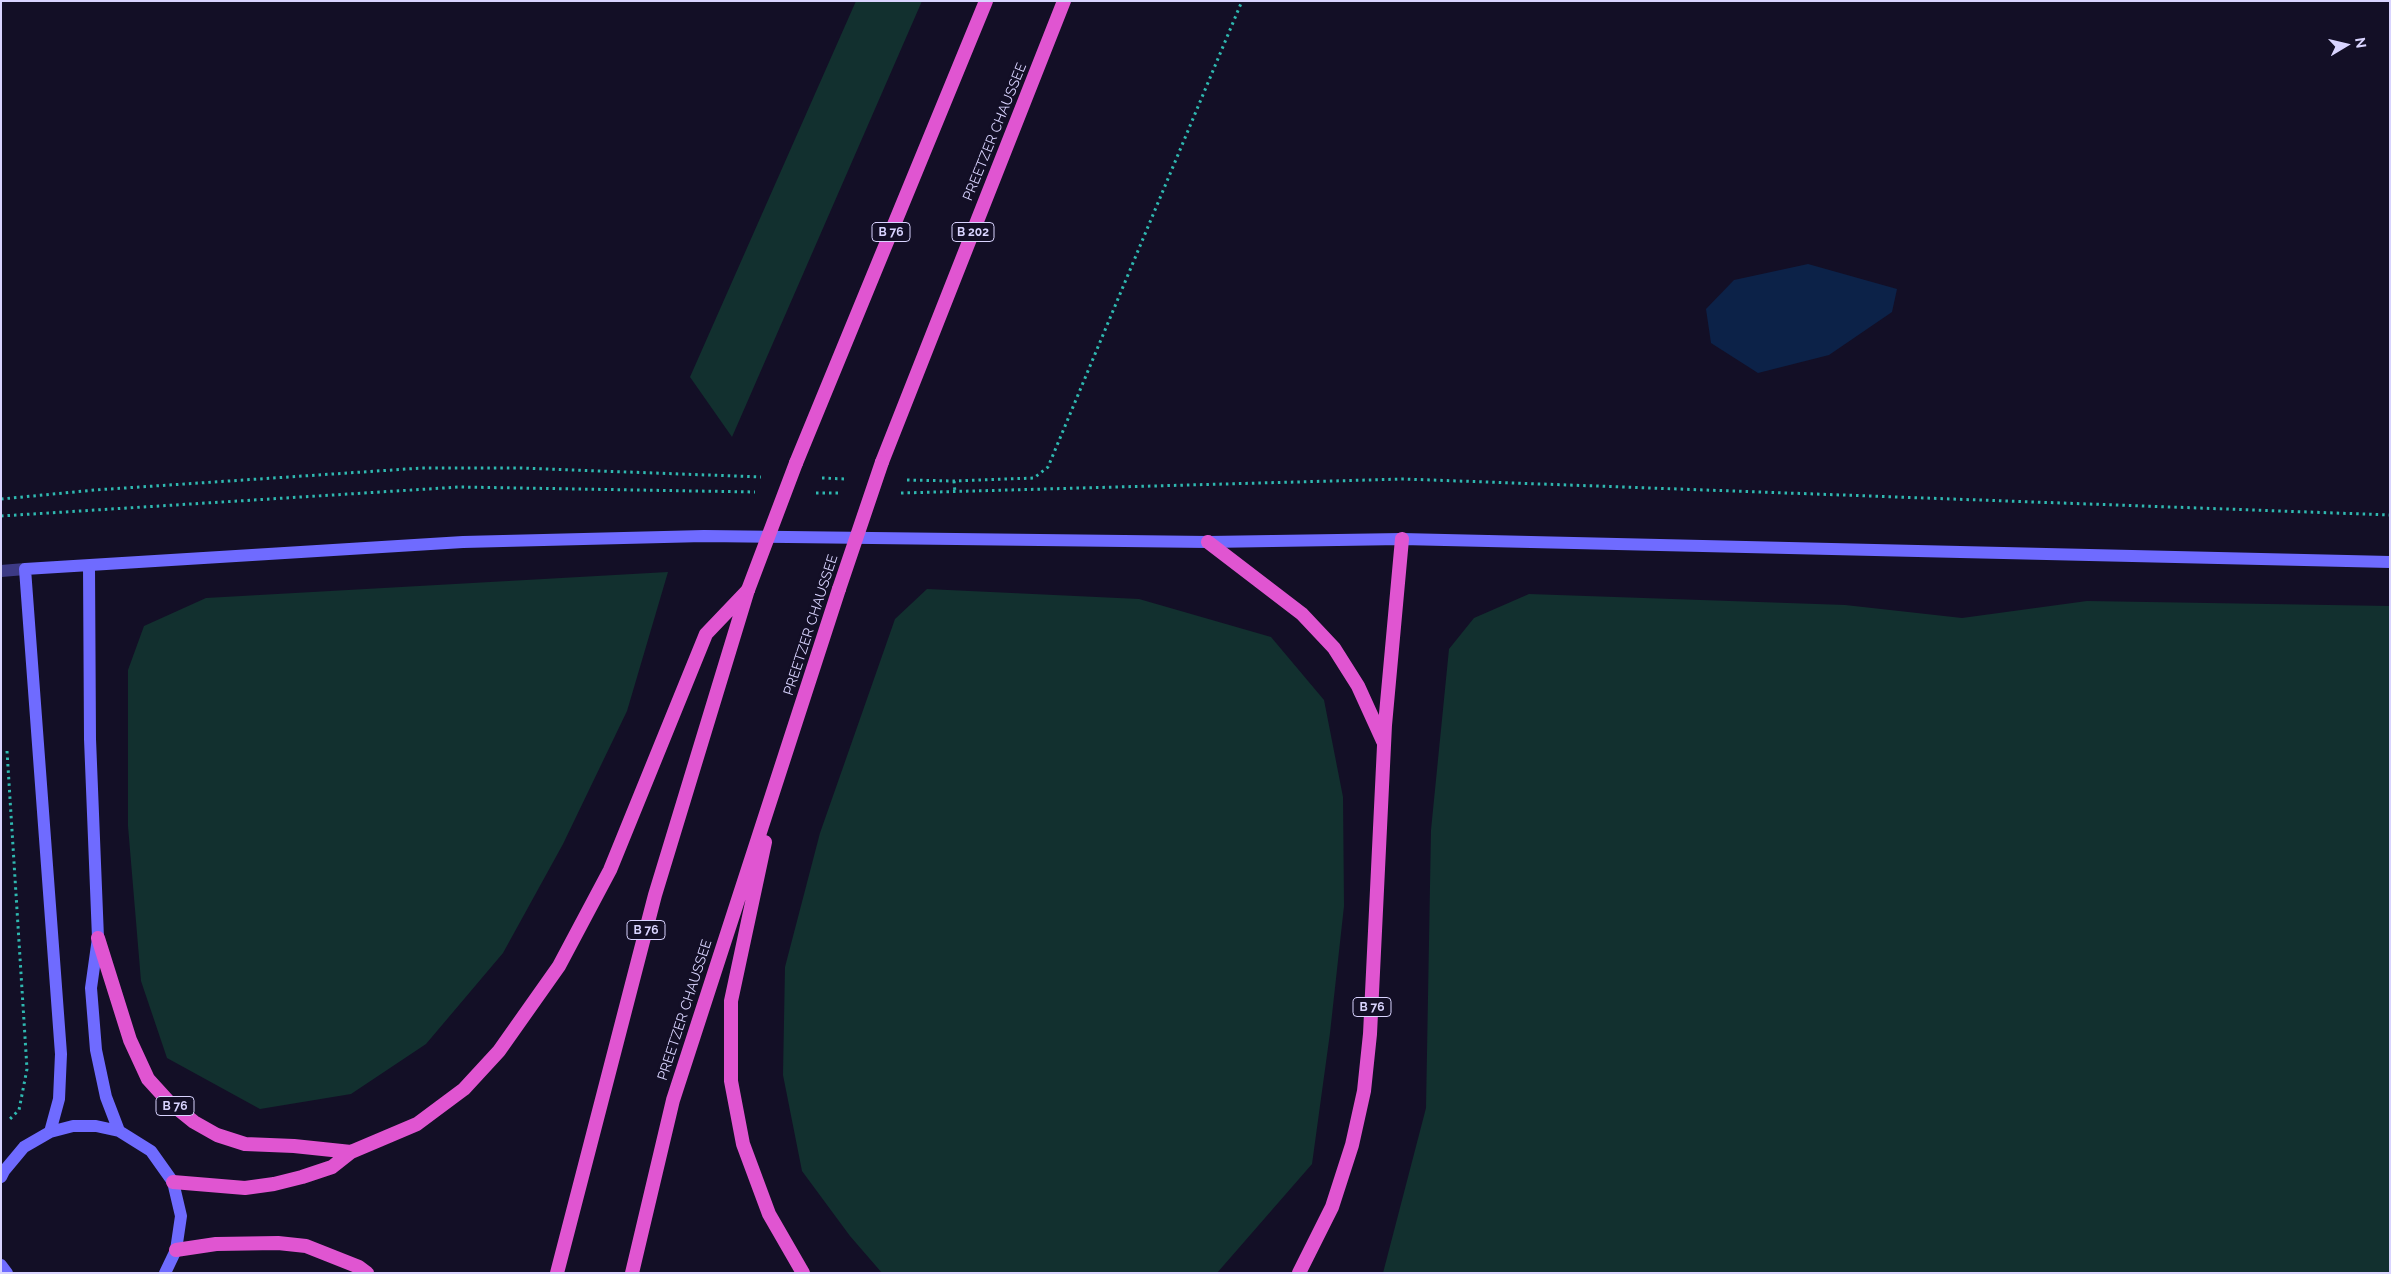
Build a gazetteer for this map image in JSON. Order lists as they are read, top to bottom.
{
  "streets": {
    "highway": ["PREETZER CHAUSSEE", "B 76", "B 202"]
  },
  "north": "right"
}
